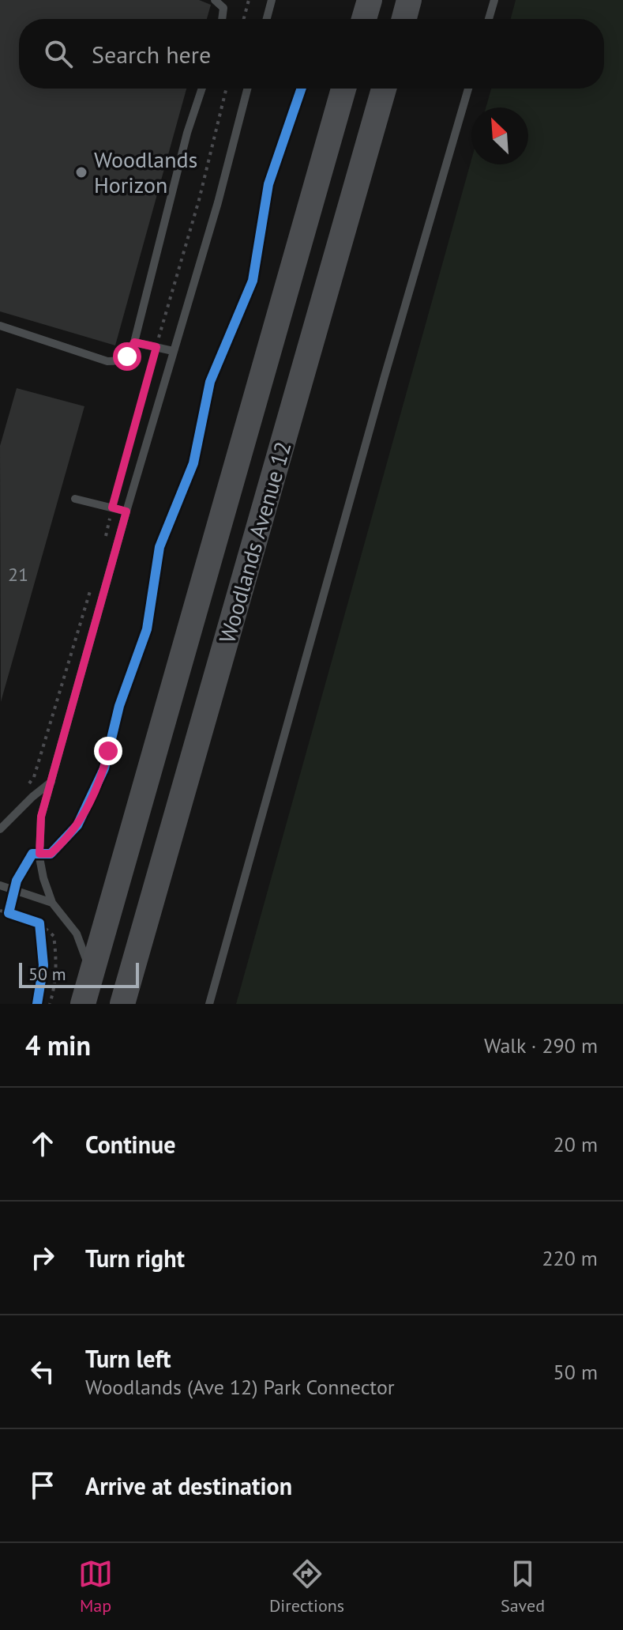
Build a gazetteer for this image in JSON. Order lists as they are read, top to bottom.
{
  "streets": {
    "main road": ["Woodlands Avenue 12"]
  },
  "places": ["Woodlands Horizon"],
  "house_numbers": ["21"],
  "scale_bar": "50 m",
  "north": "top left",
  "page": {
    "search": "Search here",
    "scale": "50 m",
    "heading": ["4 min", "Walk · 290 m"],
    "list": [
      ["Continue", "20 m"],
      ["Turn right", "220 m"],
      ["Turn left", "Woodlands (Ave 12) Park Connector", "50 m"],
      "Arrive at destination"
    ],
    "nav": ["Map", "Directions", "Saved"]
  }
}
